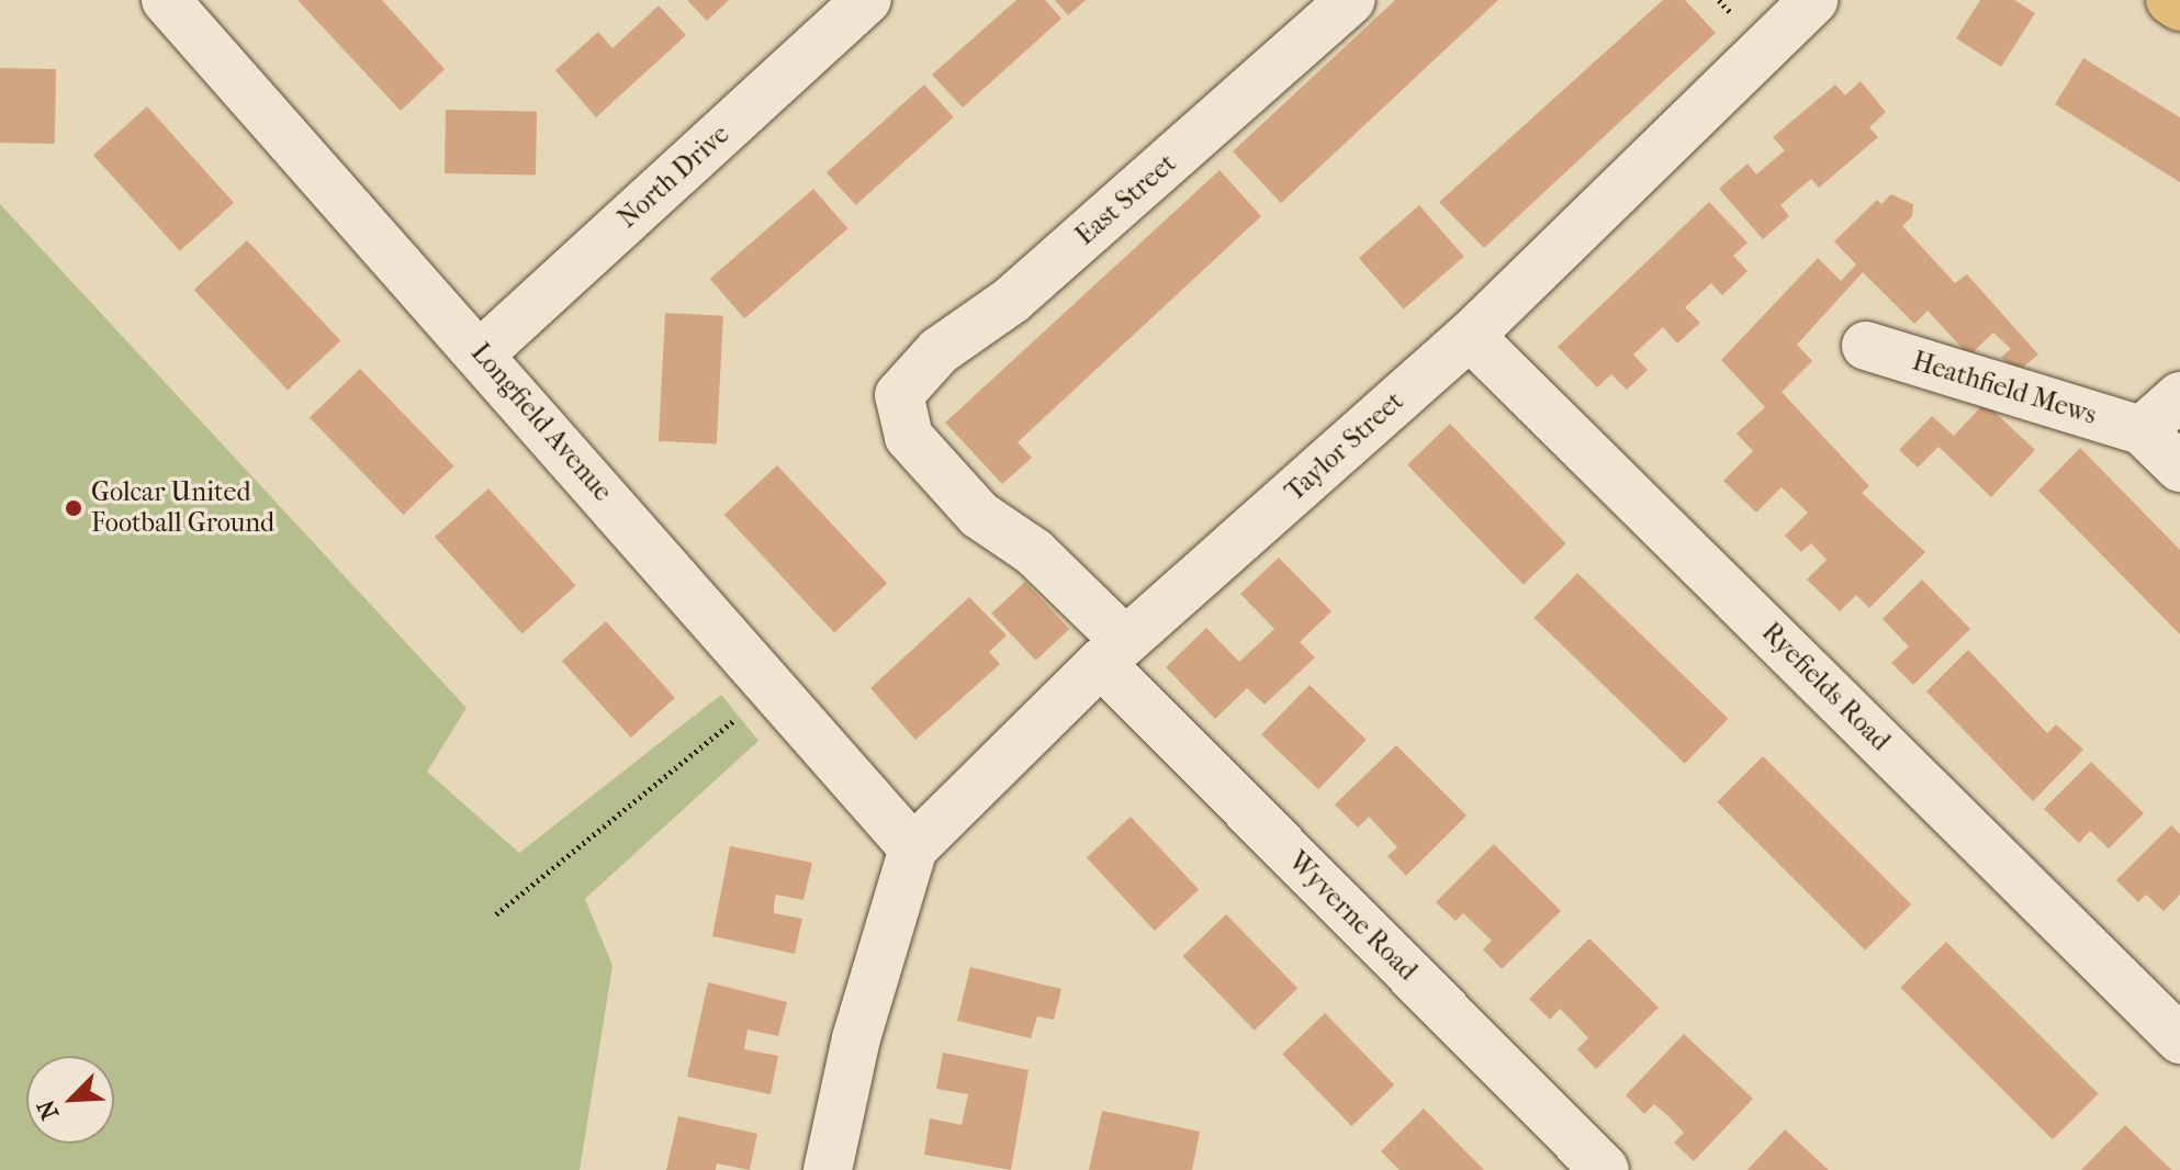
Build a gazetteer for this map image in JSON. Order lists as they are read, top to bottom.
{
  "streets": {
    "street": [
      "North Drive",
      "East Street",
      "Heathfield Mews",
      "Longfield Avenue",
      "Taylor Street",
      "Ryefields Road",
      "Wyverne Road"
    ]
  },
  "crossings": [
    ["North Drive", "Longfield Avenue"],
    ["East Street", "Wyverne Road"],
    ["Longfield Avenue", "Taylor Street"],
    ["Taylor Street", "Ryefields Road"],
    ["Taylor Street", "Wyverne Road"]
  ],
  "places": ["Golcar United Football Ground"],
  "north": "bottom left"
}
